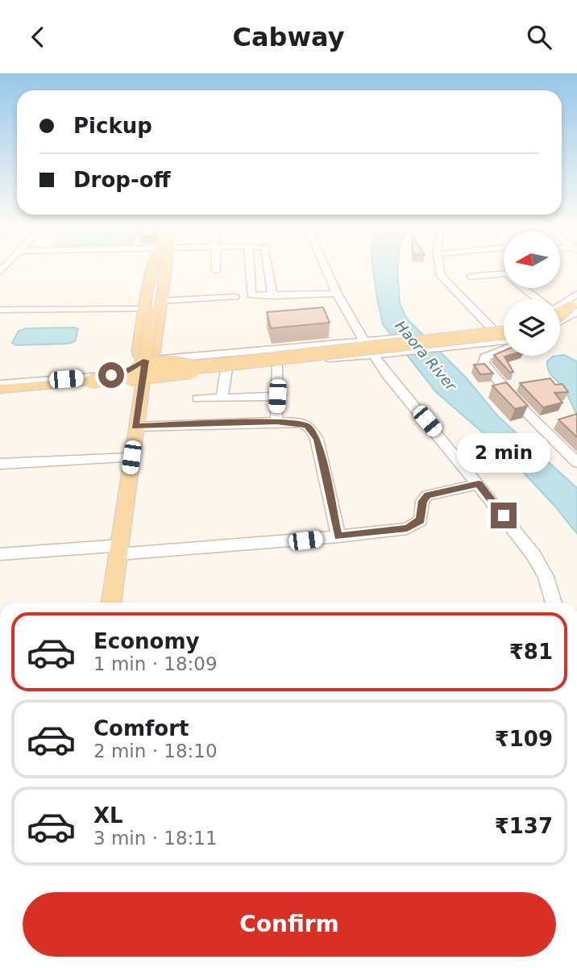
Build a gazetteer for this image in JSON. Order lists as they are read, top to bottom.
{
  "water": ["Haora River"],
  "north": "left",
  "page": {
    "header": "Cabway",
    "banner": ["Pickup", "Drop-off"],
    "bubble": "2 min",
    "list": [
      {
        "name": "Economy",
        "note": "1 min · 18:09",
        "value": "₹81"
      },
      {
        "name": "Comfort",
        "note": "2 min · 18:10",
        "value": "₹109"
      },
      {
        "name": "XL",
        "note": "3 min · 18:11",
        "value": "₹137"
      }
    ],
    "buttons": "Confirm"
  }
}
